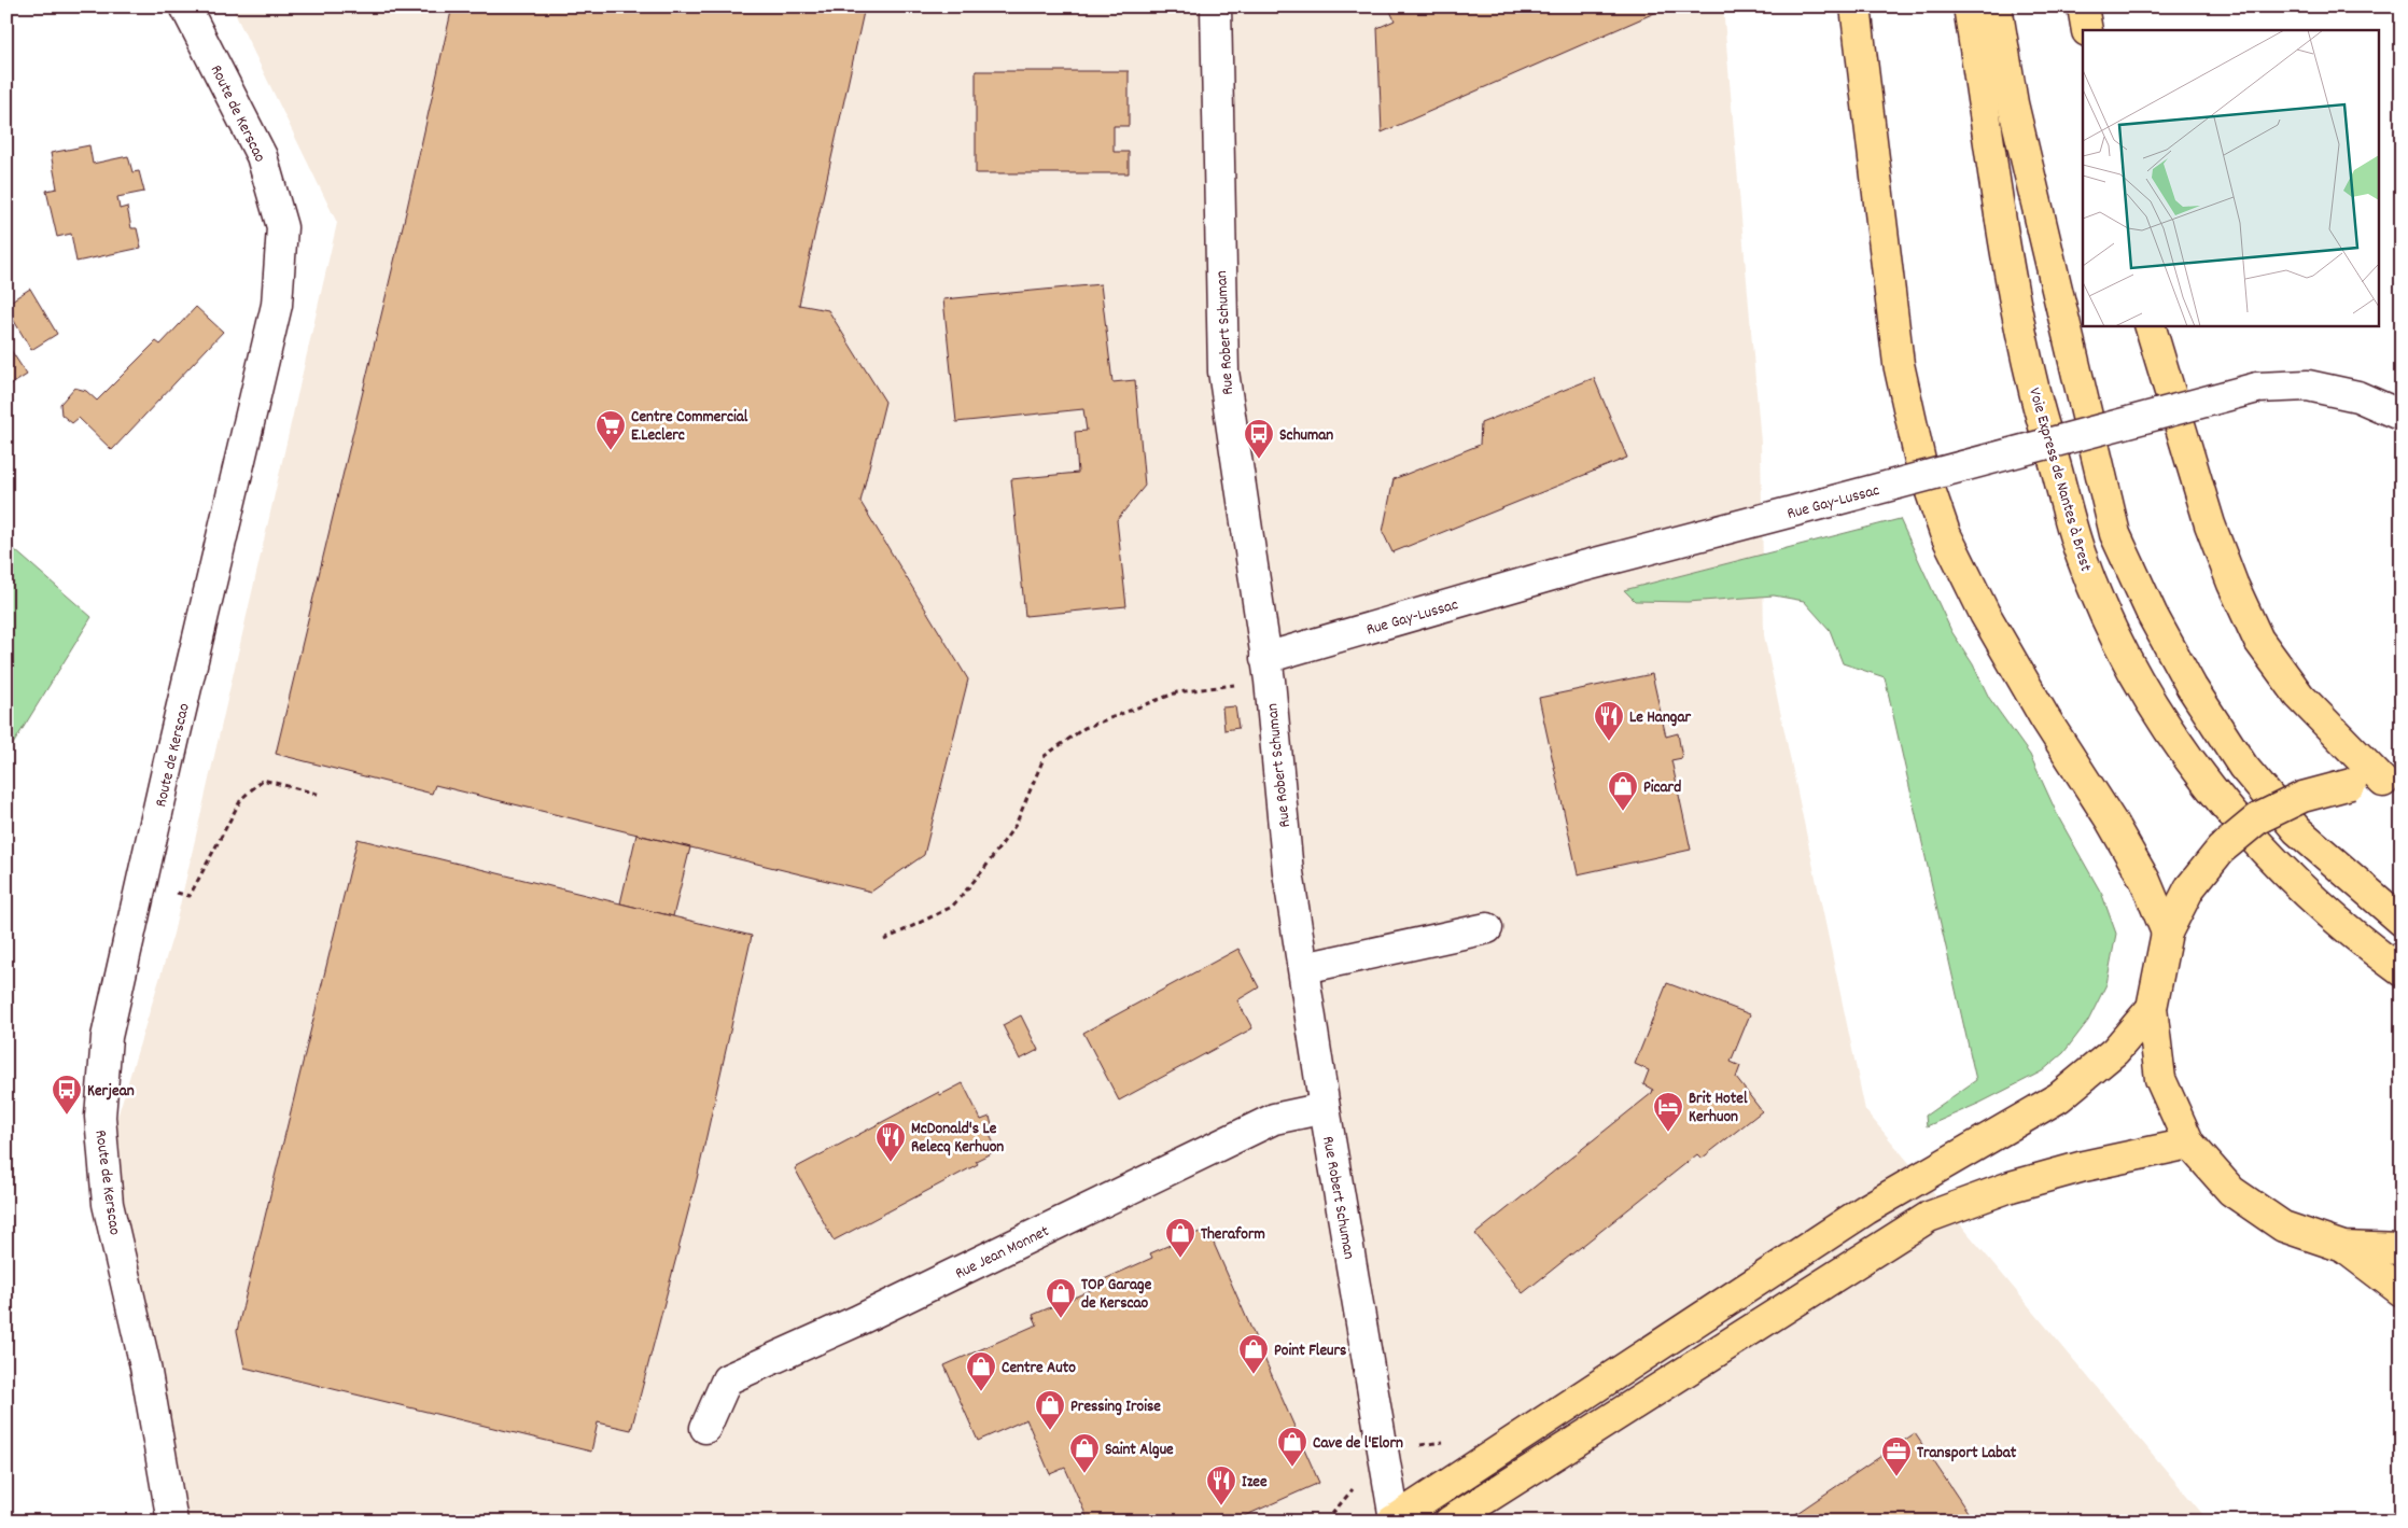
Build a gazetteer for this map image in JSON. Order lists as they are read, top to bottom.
{
  "streets": {
    "main road": ["Voie Express de Nantes à Brest"],
    "street": [
      "Route de Kerscao",
      "Rue Robert Schuman",
      "Rue Gay-Lussac",
      "Rue Jean Monnet"
    ]
  },
  "crossings": [
    ["Rue Robert Schuman", "Rue Gay-Lussac"],
    ["Rue Robert Schuman", "Rue Jean Monnet"]
  ],
  "places": {
    "supermarket": ["Centre Commercial E.Leclerc"],
    "bus stop": ["Schuman", "Kerjean"],
    "restaurant": ["Le Hangar", "McDonald's Le Relecq Kerhuon", "Izee"],
    "shop": [
      "Picard",
      "Theraform",
      "TOP Garage de Kerscao",
      "Point Fleurs",
      "Centre Auto",
      "Pressing Iroise",
      "Cave de l'Elorn",
      "Saint Algue"
    ],
    "hotel": ["Brit Hotel Kerhuon"],
    "office": ["Transport Labat"]
  }
}
